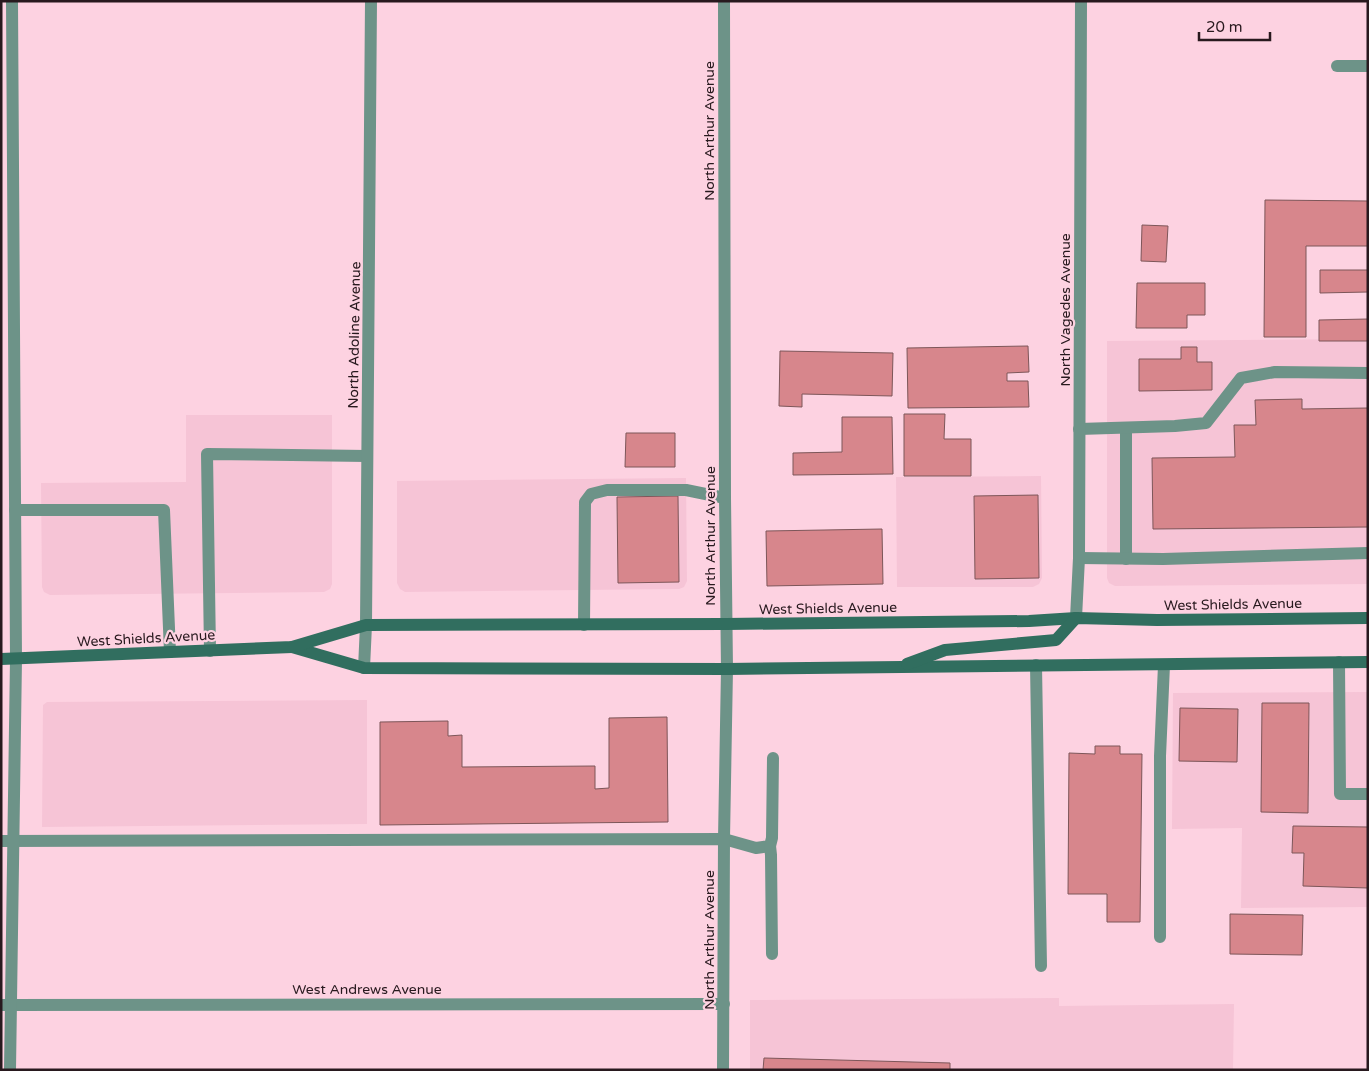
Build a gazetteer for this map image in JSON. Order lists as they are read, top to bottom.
{
  "streets": {
    "main road": ["West Shields Avenue"],
    "street": [
      "North Arthur Avenue",
      "North Vagedes Avenue",
      "North Adoline Avenue",
      "West Andrews Avenue"
    ]
  },
  "crossings": [
    ["North Arthur Avenue", "West Shields Avenue"],
    ["North Arthur Avenue", "West Andrews Avenue"],
    ["North Vagedes Avenue", "West Shields Avenue"],
    ["North Adoline Avenue", "West Shields Avenue"]
  ],
  "scale_bar": "20 m"
}
